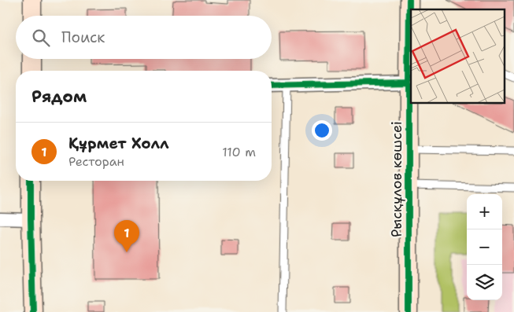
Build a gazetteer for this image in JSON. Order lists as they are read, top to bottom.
{
  "streets": {
    "street": ["Рысқұлов көшсеі"]
  },
  "page": {
    "search": "Поиск",
    "heading": "Рядом",
    "list": [
      {
        "mark": "1",
        "name": "Құрмет Холл",
        "note": "Ресторан",
        "value": "110 m"
      }
    ],
    "map_buttons": ["+", "−"],
    "pins": "1"
  }
}
